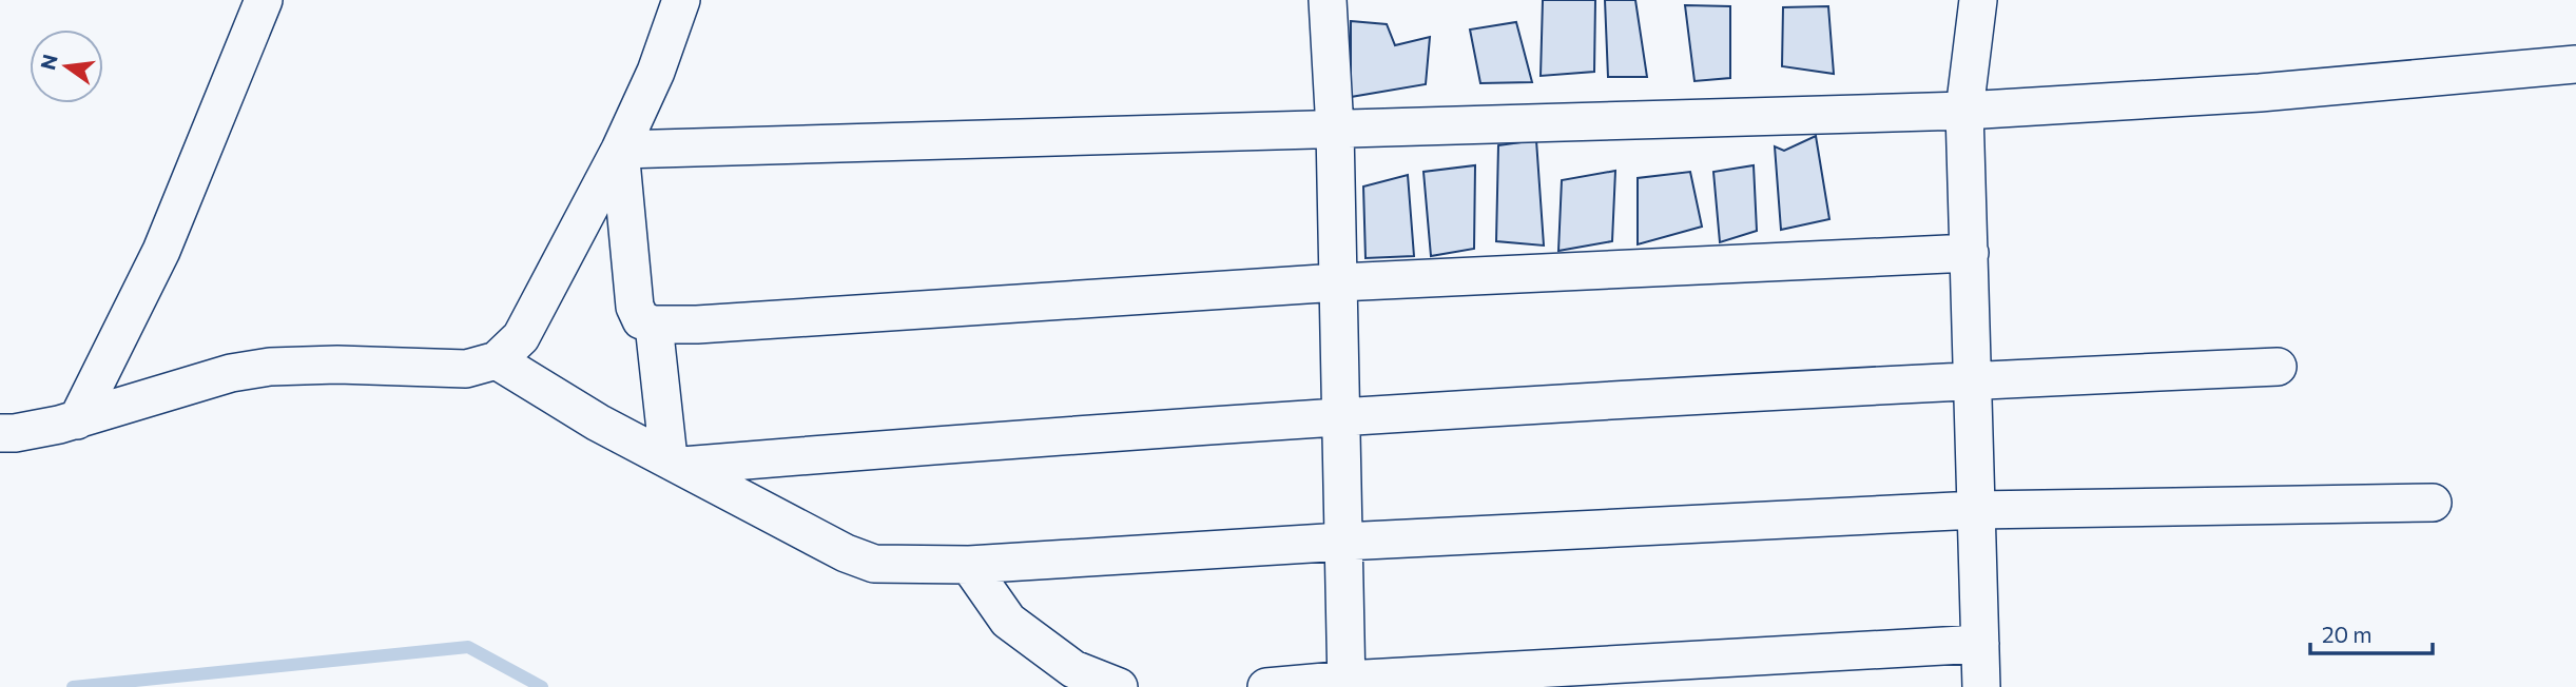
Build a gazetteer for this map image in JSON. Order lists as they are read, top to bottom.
{
  "scale_bar": "20 m",
  "north": "left"
}
